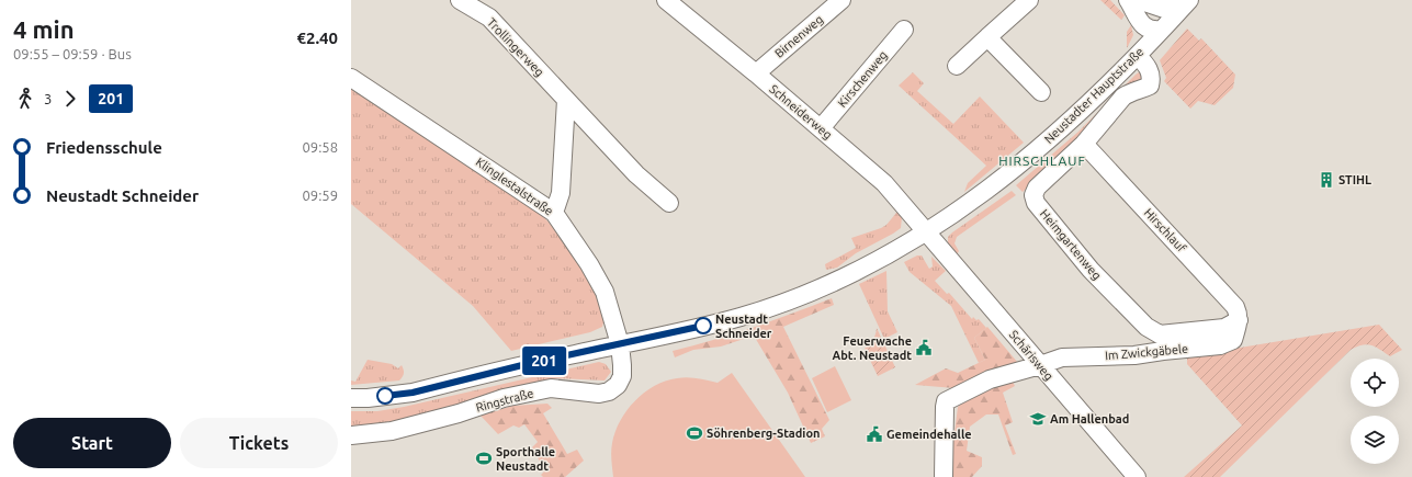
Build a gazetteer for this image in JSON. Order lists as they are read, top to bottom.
{
  "streets": {
    "street": [
      "Birnenweg",
      "Trollingerweg",
      "Kirschenweg",
      "Neustadter Hauptstraße",
      "Schneiderweg",
      "Klinglestalstraße",
      "Hirschlauf",
      "Heimgartenweg",
      "Im Zwickgäbele",
      "Schärisweg",
      "Ringstraße"
    ]
  },
  "crossings": [
    ["Birnenweg", "Schneiderweg"],
    ["Kirschenweg", "Schneiderweg"],
    ["Neustadter Hauptstraße", "Schneiderweg"],
    ["Neustadter Hauptstraße", "Klinglestalstraße"],
    ["Neustadter Hauptstraße", "Heimgartenweg"],
    ["Neustadter Hauptstraße", "Schärisweg"],
    ["Neustadter Hauptstraße", "Ringstraße"],
    ["Schneiderweg", "Schärisweg"],
    ["Klinglestalstraße", "Ringstraße"],
    ["Hirschlauf", "Heimgartenweg"],
    ["Hirschlauf", "Im Zwickgäbele"],
    ["Heimgartenweg", "Im Zwickgäbele"],
    ["Im Zwickgäbele", "Schärisweg"]
  ],
  "districts": ["HIRSCHLAUF"],
  "places": {
    "building": ["STIHL"],
    "other": ["Neustadt Schneider"],
    "public building": ["Feuerwache Abt. Neustadt", "Gemeindehalle"],
    "school or university": ["Am Hallenbad"],
    "sports": ["Söhrenberg-Stadion", "Sporthalle Neustadt"]
  },
  "lines": ["bus line 201"],
  "page": {
    "heading": ["4 min", "09:55 – 09:59 · Bus", "€2.40"],
    "on_map": "201",
    "legs": ["3", "201"],
    "list": [
      {
        "name": "Friedensschule",
        "value": "09:58"
      },
      {
        "name": "Neustadt Schneider",
        "value": "09:59"
      }
    ],
    "buttons": ["Start", "Tickets"]
  }
}
